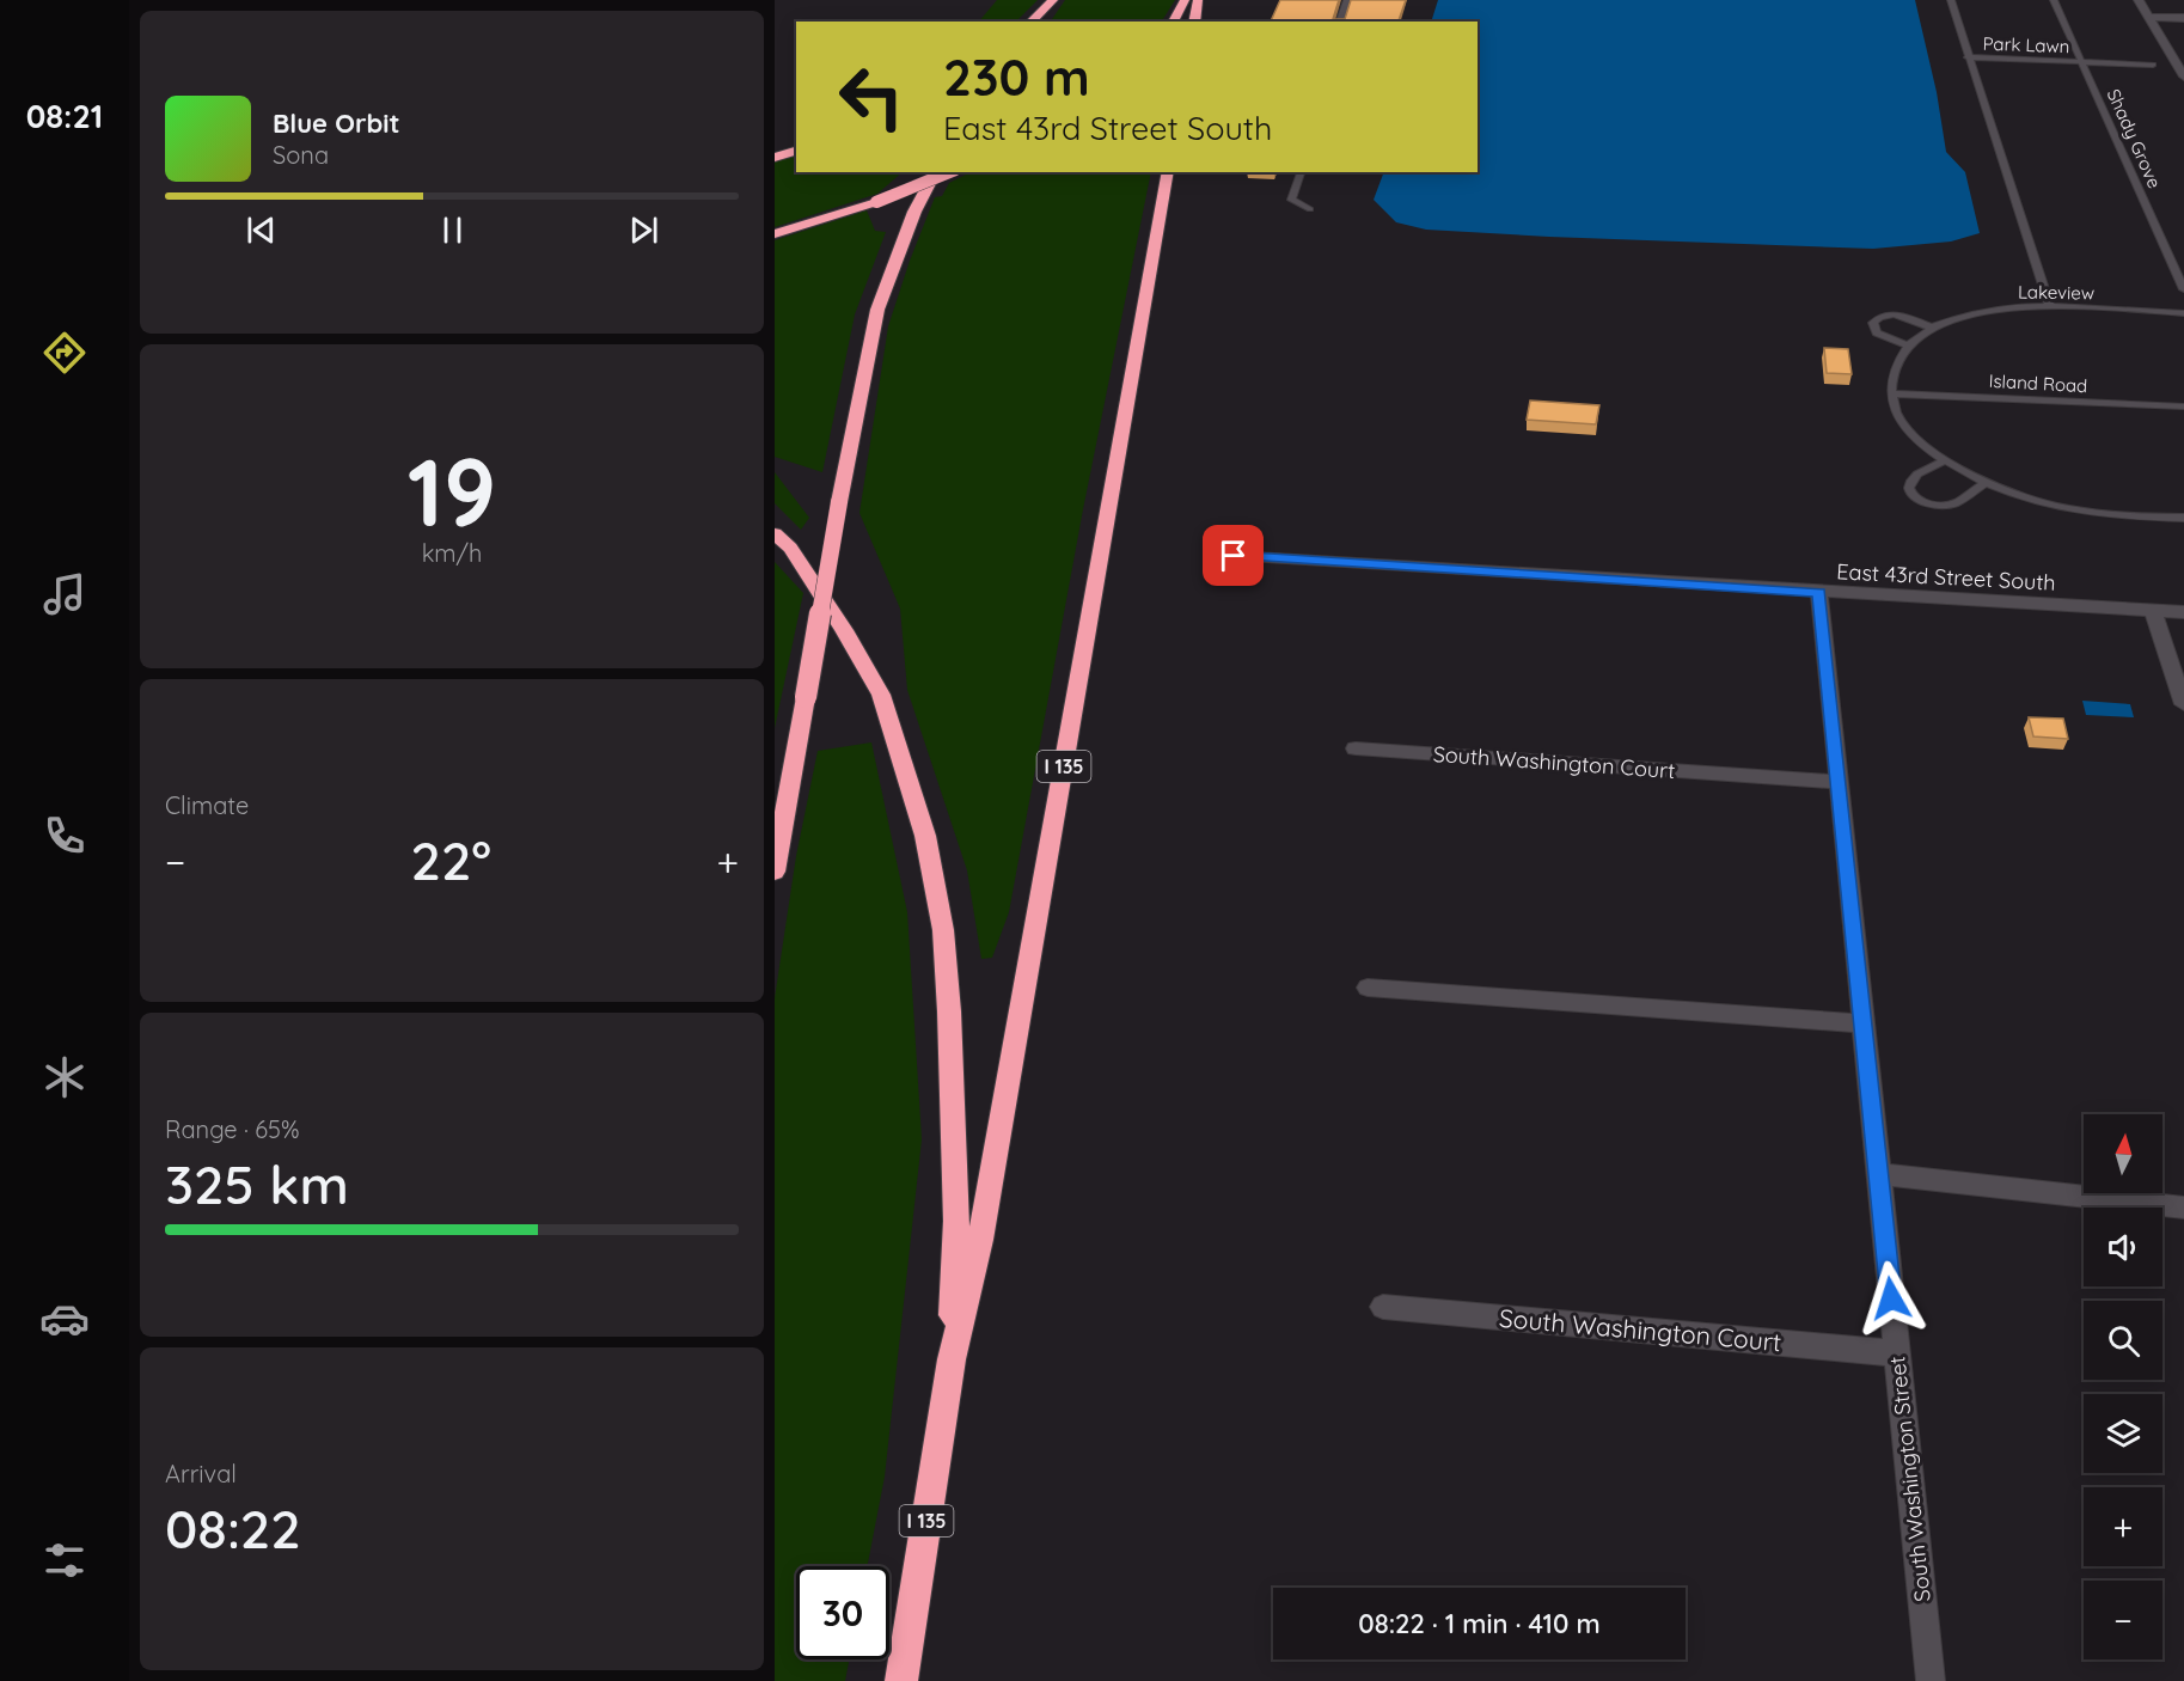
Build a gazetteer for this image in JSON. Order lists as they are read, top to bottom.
{
  "streets": {
    "highway": ["I 135"],
    "street": ["East 43rd Street South", "South Washington Court", "South Washington Street"],
    "lane": [
      "Park Lawn",
      "Shady Grove",
      "Lakeview",
      "Island Road"
    ]
  },
  "crossings": [
    ["Park Lawn", "Shady Grove"],
    ["Lakeview", "Island Road"],
    ["East 43rd Street South", "South Washington Street"],
    ["South Washington Court", "South Washington Street"]
  ],
  "north": "top",
  "page": {
    "tabs": "08:21",
    "turn": ["230 m", "East 43rd Street South"],
    "song": ["Blue Orbit", "Sona"],
    "tile": [
      ["19", "km/h"],
      "Climate",
      ["Range · 65%", "325 km"],
      ["Arrival", "08:22"]
    ],
    "heat": ["−", "22°", "+"],
    "map_buttons": ["+", "−"],
    "limit": "30",
    "trip": "08:22 · 1 min · 410 m"
  }
}
